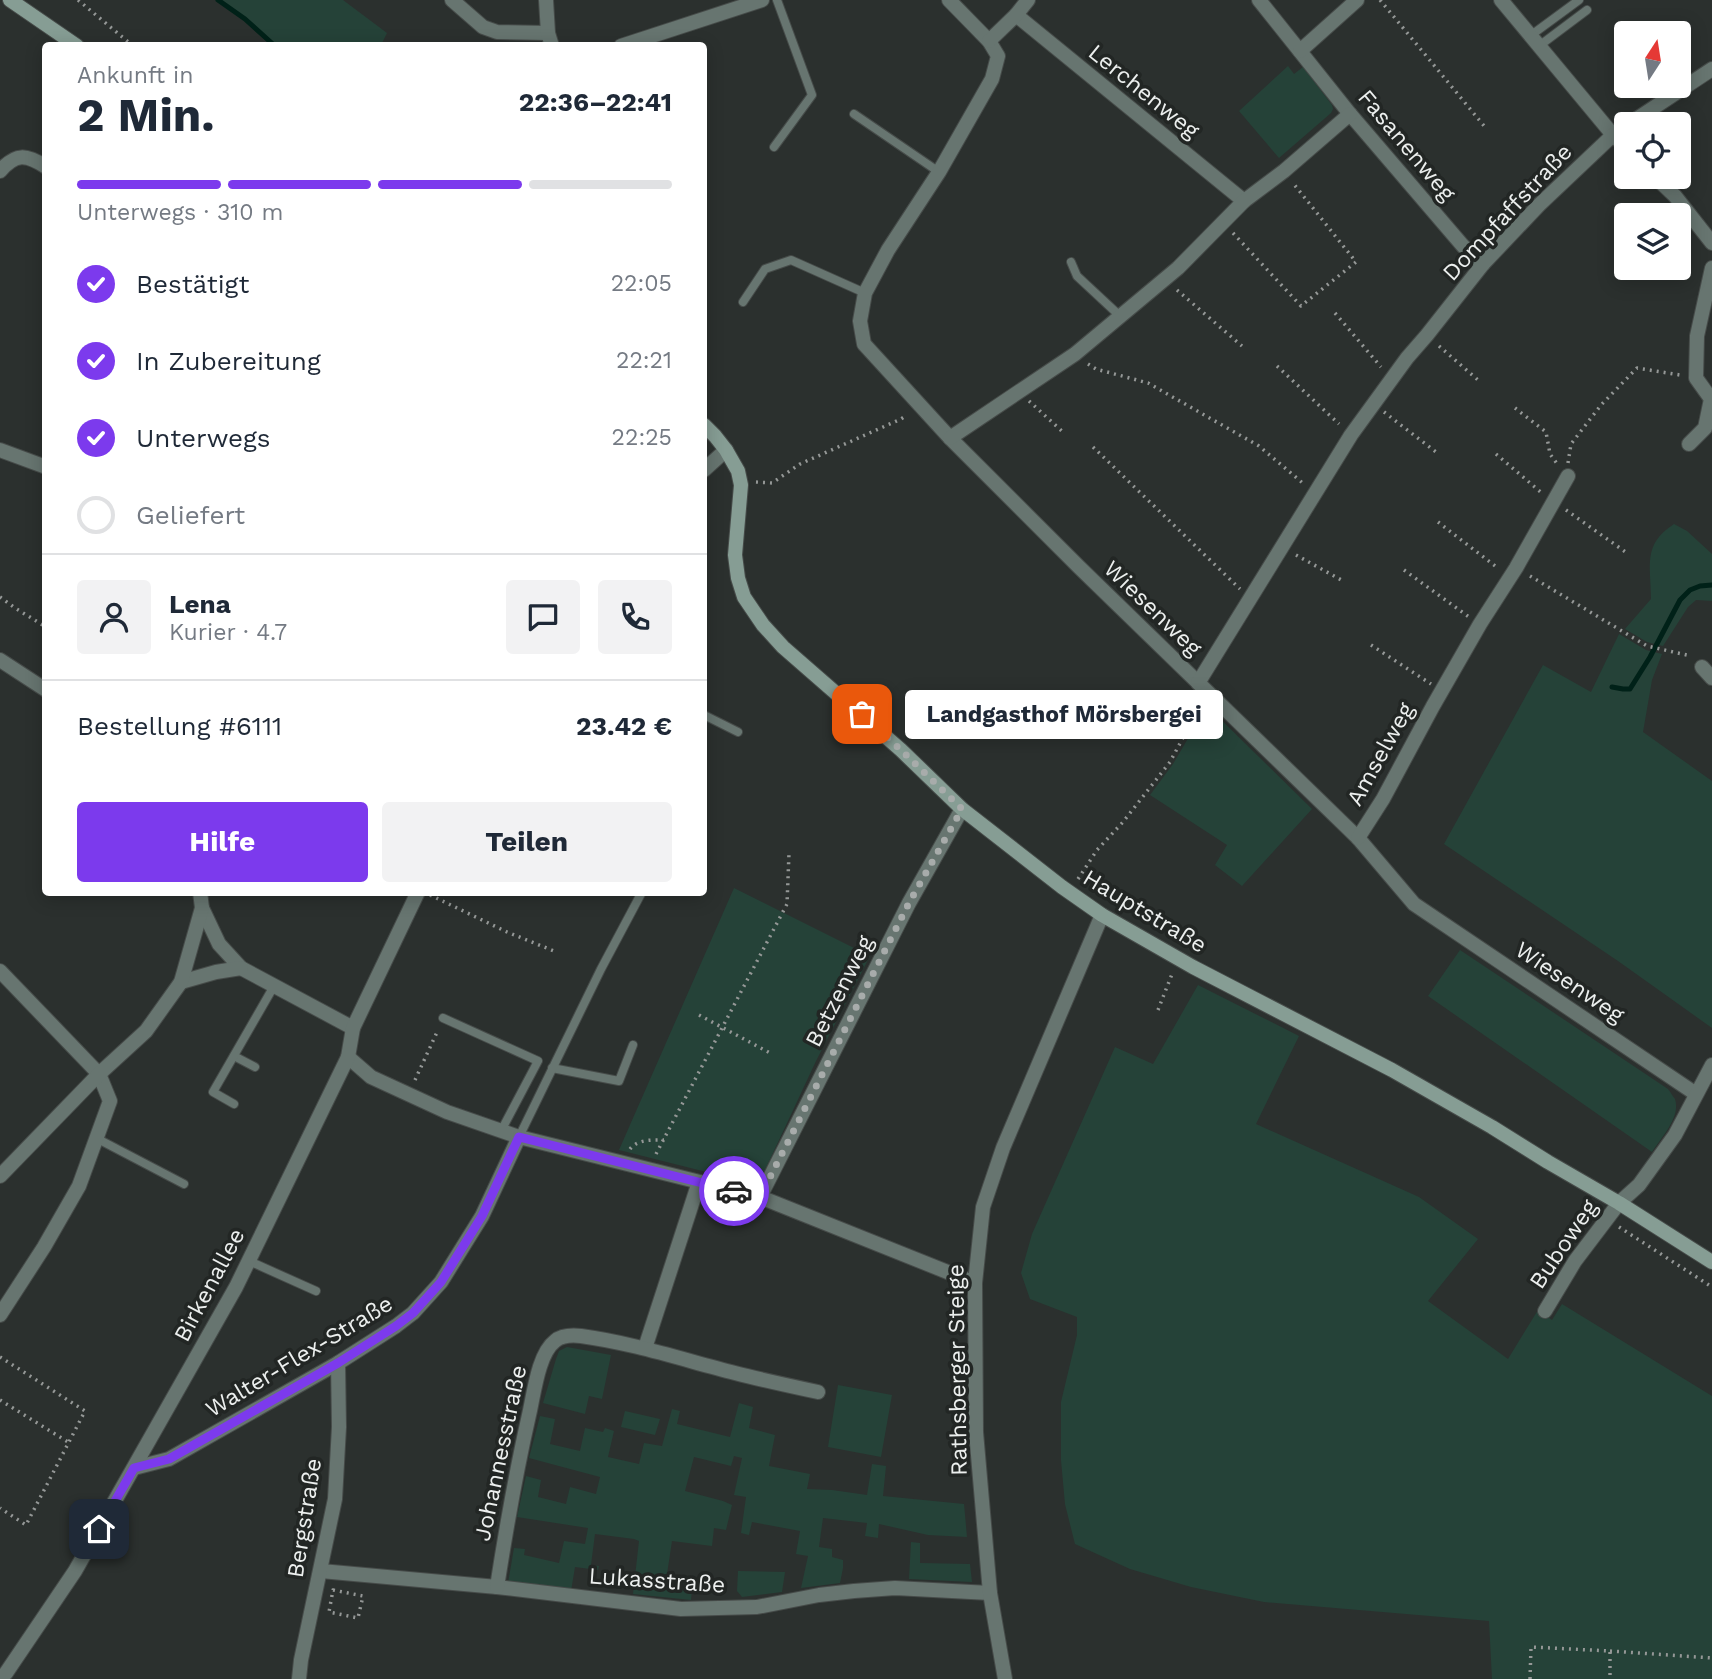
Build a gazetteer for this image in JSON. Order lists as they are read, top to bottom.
{
  "streets": {
    "street": [
      "Lerchenweg",
      "Fasanenweg",
      "Dompfaffstraße",
      "Wiesenweg",
      "Amselweg",
      "Hauptstraße",
      "Betzenweg",
      "Buboweg",
      "Birkenallee",
      "Walter-Flex-Straße",
      "Rathsberger Steige",
      "Johannesstraße",
      "Bergstraße",
      "Lukasstraße"
    ]
  },
  "crossings": [
    ["Fasanenweg", "Dompfaffstraße"],
    ["Dompfaffstraße", "Wiesenweg"],
    ["Wiesenweg", "Amselweg"],
    ["Wiesenweg", "Buboweg"],
    ["Hauptstraße", "Betzenweg"],
    ["Hauptstraße", "Buboweg"],
    ["Hauptstraße", "Rathsberger Steige"],
    ["Birkenallee", "Walter-Flex-Straße"],
    ["Walter-Flex-Straße", "Bergstraße"],
    ["Rathsberger Steige", "Lukasstraße"],
    ["Johannesstraße", "Lukasstraße"],
    ["Bergstraße", "Lukasstraße"]
  ],
  "places": ["Landgasthof Mörsbergei"],
  "north": "top",
  "page": {
    "heading": ["2 Min.", "Ankunft in", "22:36–22:41"],
    "panel": [
      "Lena",
      "Kurier · 4.7",
      "Bestellung #6111",
      "23.42 €"
    ],
    "bar": "Unterwegs · 310 m",
    "list": [
      ["Bestätigt", "22:05"],
      ["In Zubereitung", "22:21"],
      ["Unterwegs", "22:25"],
      "Geliefert"
    ],
    "bubble": "Landgasthof Mörsbergei",
    "buttons": ["Hilfe", "Teilen"]
  }
}
